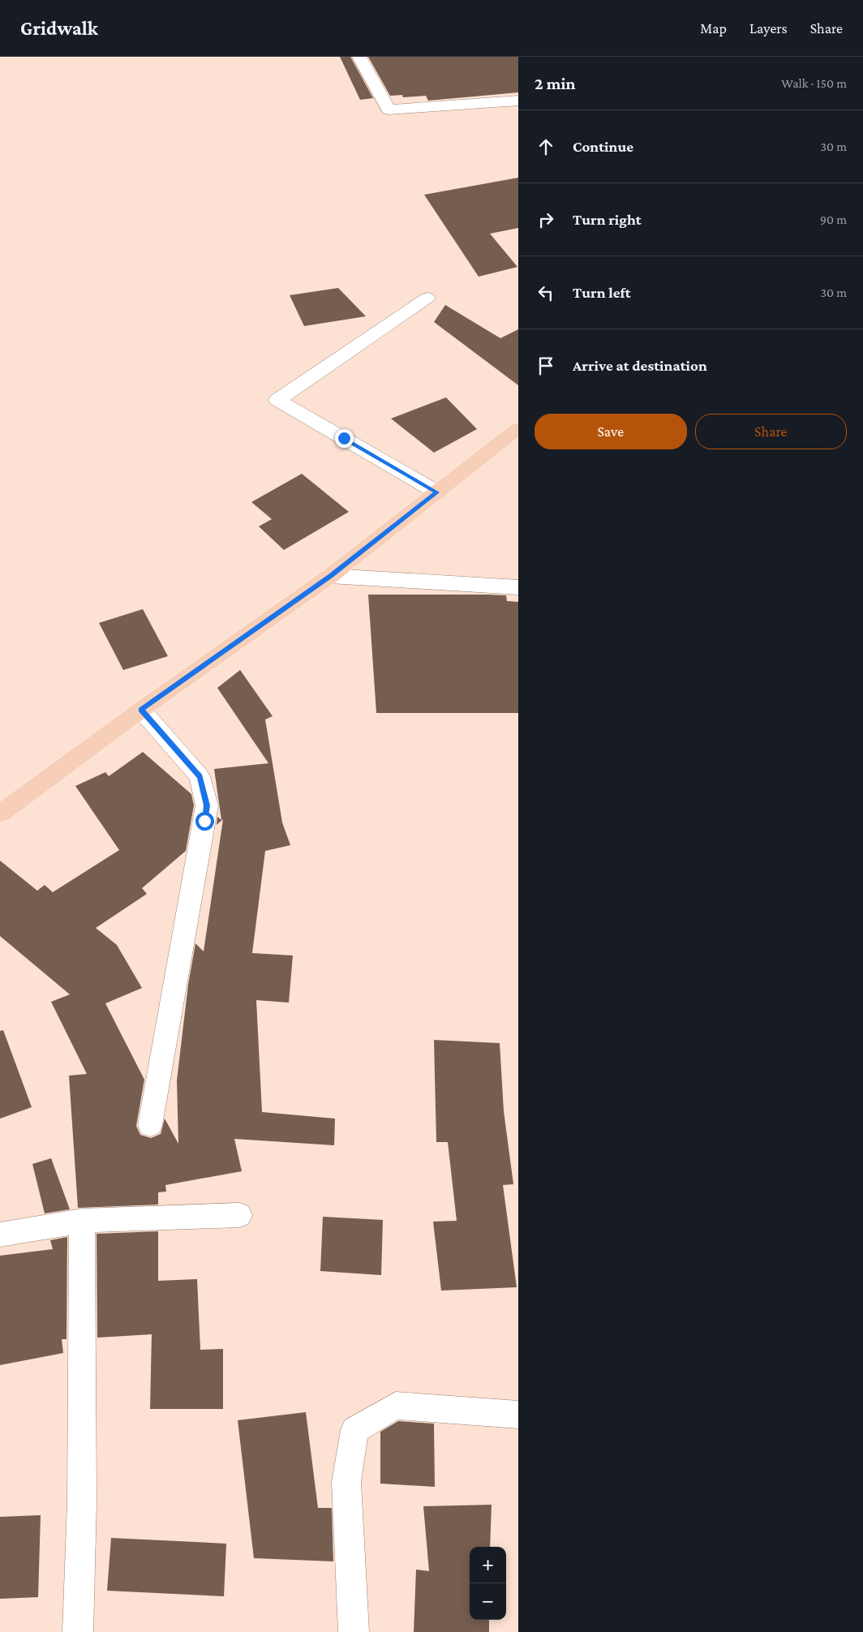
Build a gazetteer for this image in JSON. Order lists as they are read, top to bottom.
{
  "page": {
    "header": "Gridwalk",
    "nav": ["Map", "Layers", "Share"],
    "heading": ["2 min", "Walk · 150 m"],
    "list": [
      ["Continue", "30 m"],
      ["Turn right", "90 m"],
      ["Turn left", "30 m"],
      "Arrive at destination"
    ],
    "buttons": ["Save", "Share"],
    "map_buttons": ["+", "−"]
  }
}
